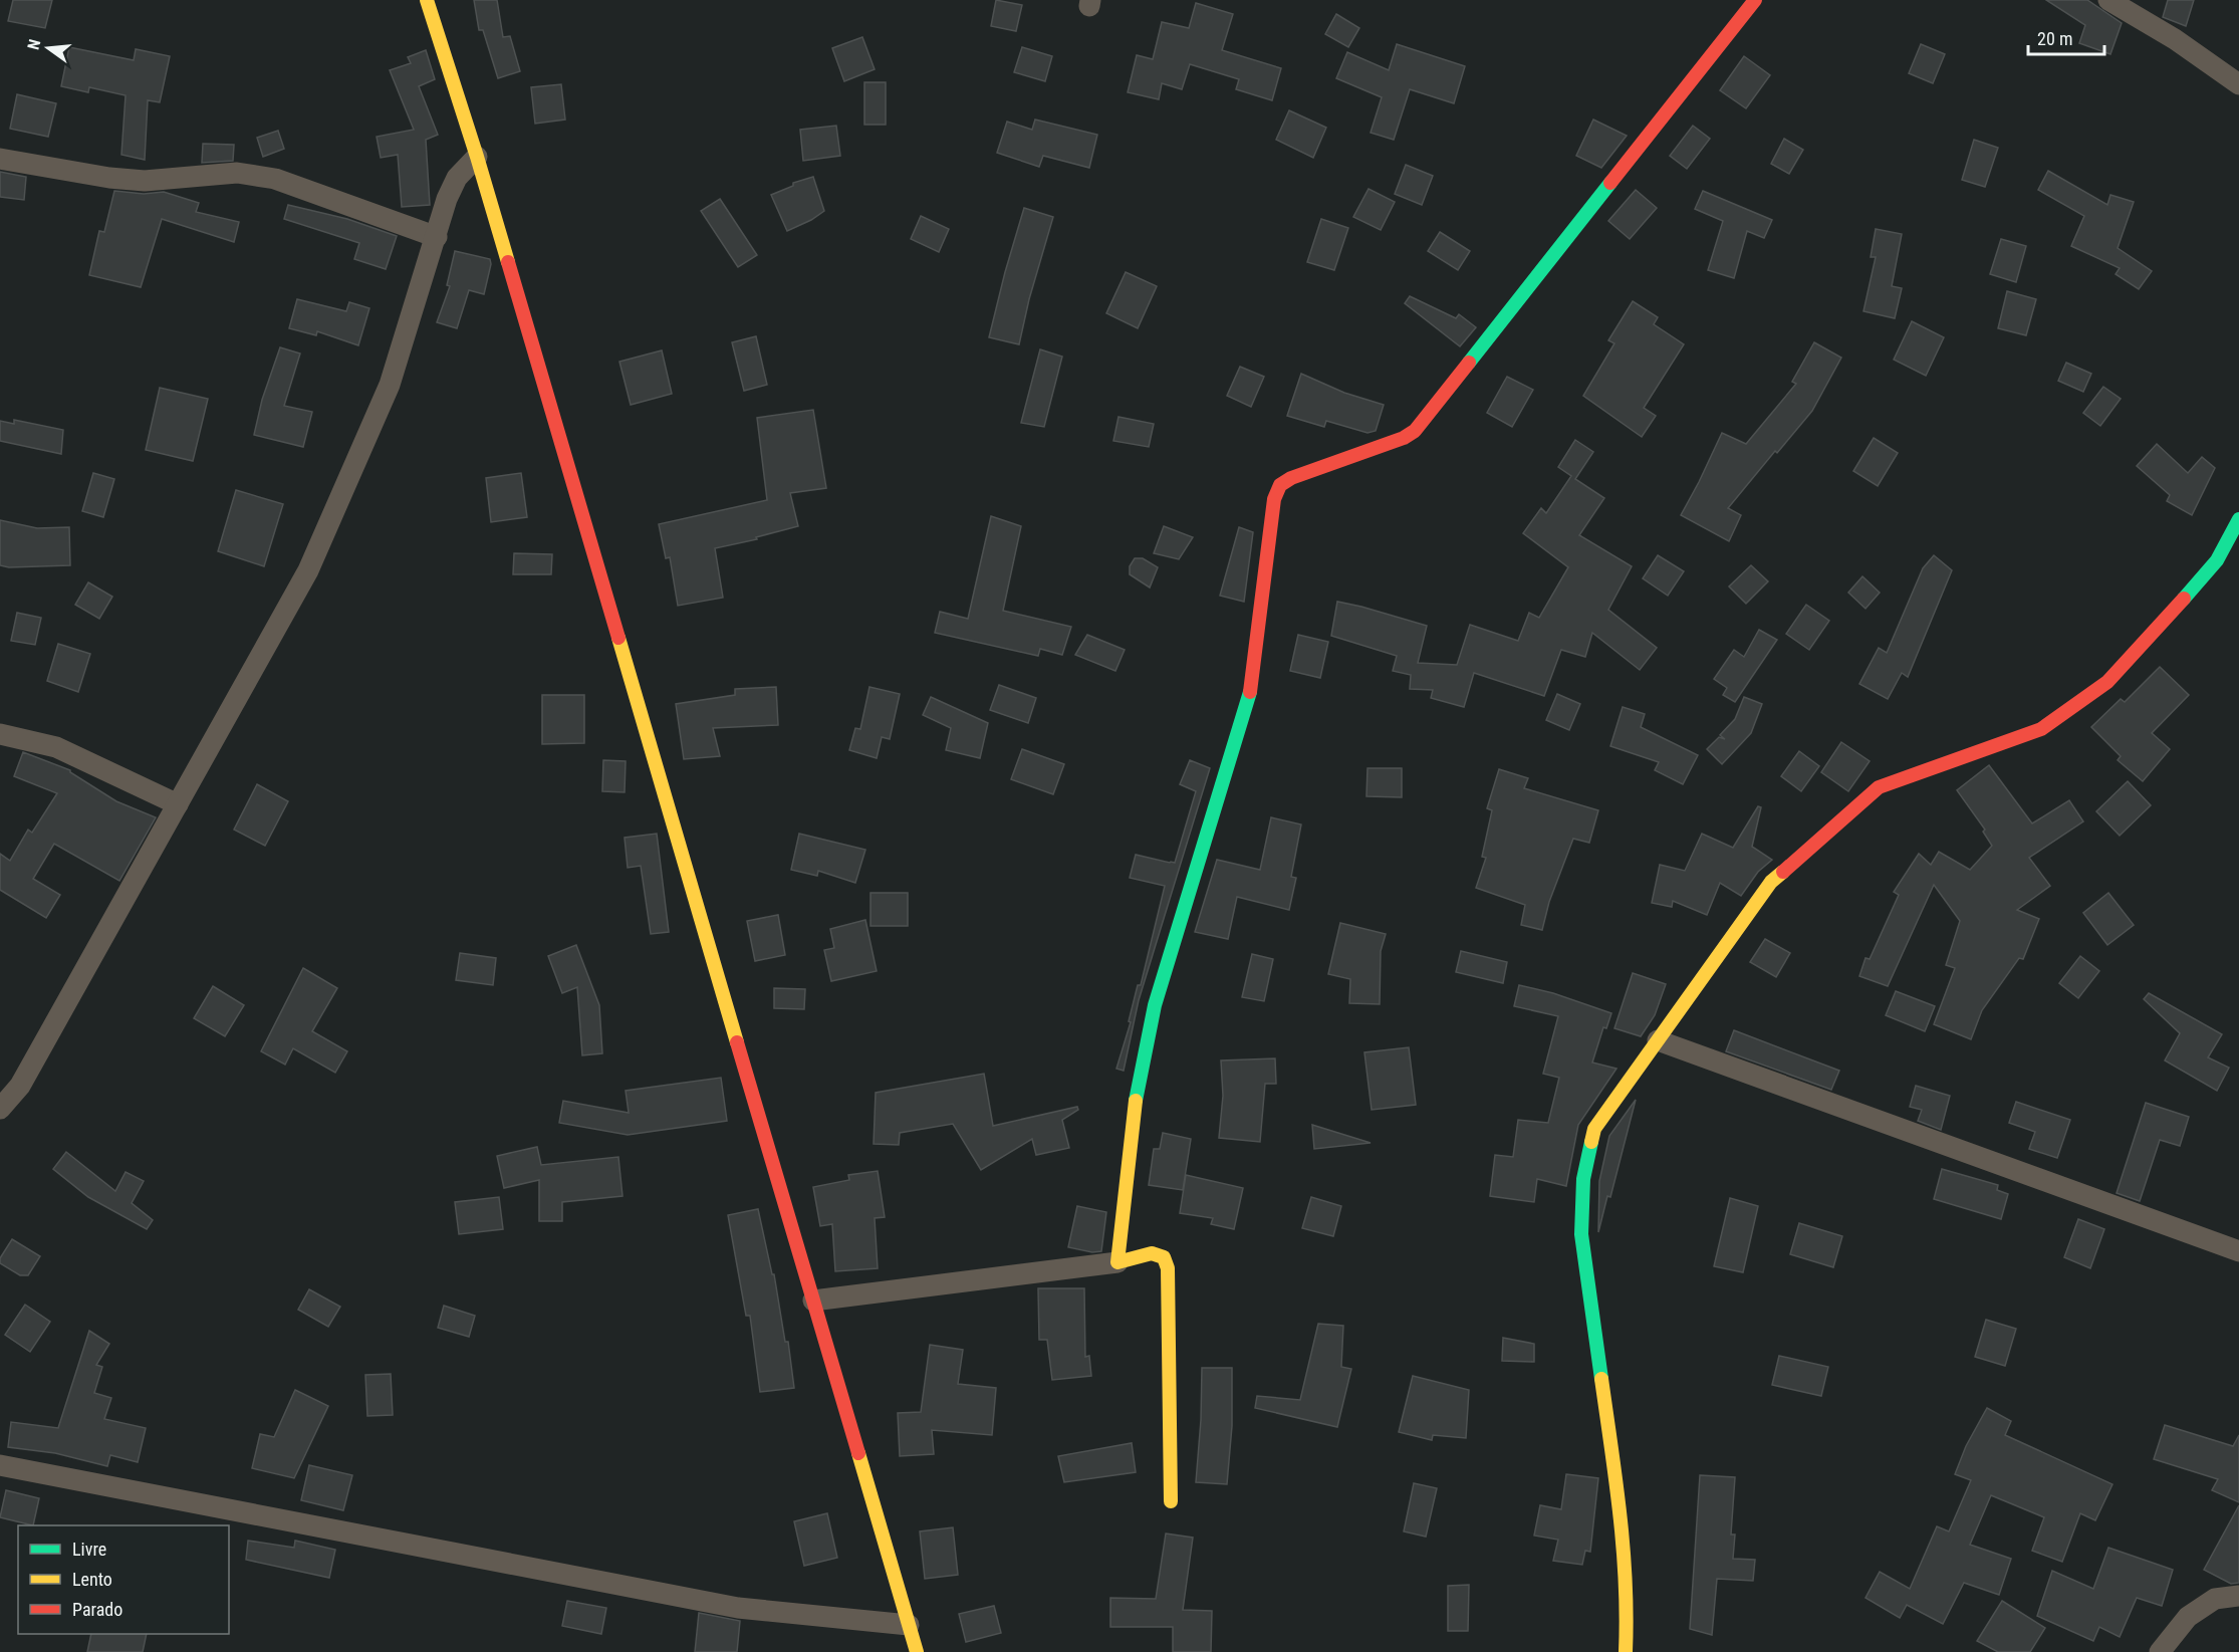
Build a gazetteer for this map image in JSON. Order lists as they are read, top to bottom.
{
  "legend": ["Livre", "Lento", "Parado"],
  "scale_bar": "20 m",
  "north": "left"
}
